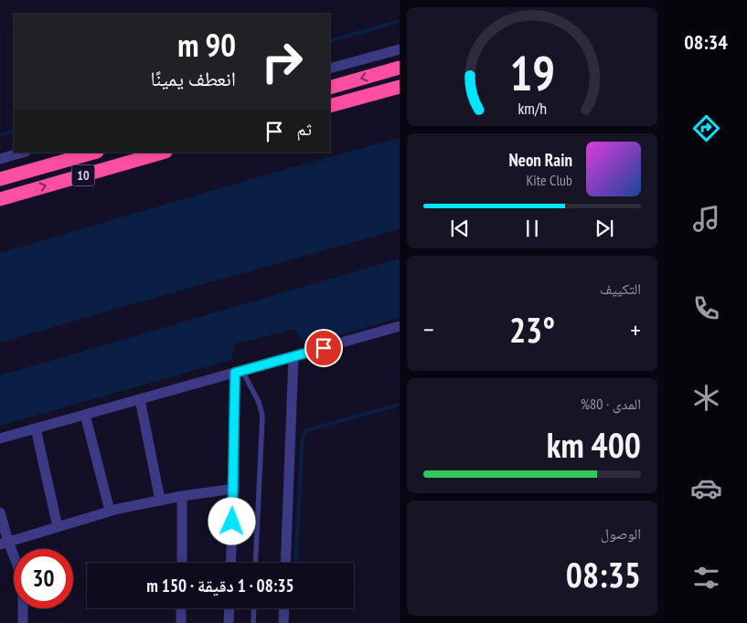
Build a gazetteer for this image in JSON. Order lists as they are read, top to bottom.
{
  "streets": {
    "highway": ["10"]
  },
  "page": {
    "tabs": "08:34",
    "turn": ["90 m", "انعطف يمينًا"],
    "then": "ثم",
    "song": ["Neon Rain", "Kite Club"],
    "tile": [
      "التكييف",
      ["المدى · 80%", "400 km"],
      ["الوصول", "08:35"]
    ],
    "heat": ["−", "23°", "+"],
    "limit": "30",
    "trip": "08:35 · 1 دقيقة · 150 m",
    "gauge": ["19", "km/h"]
  }
}
